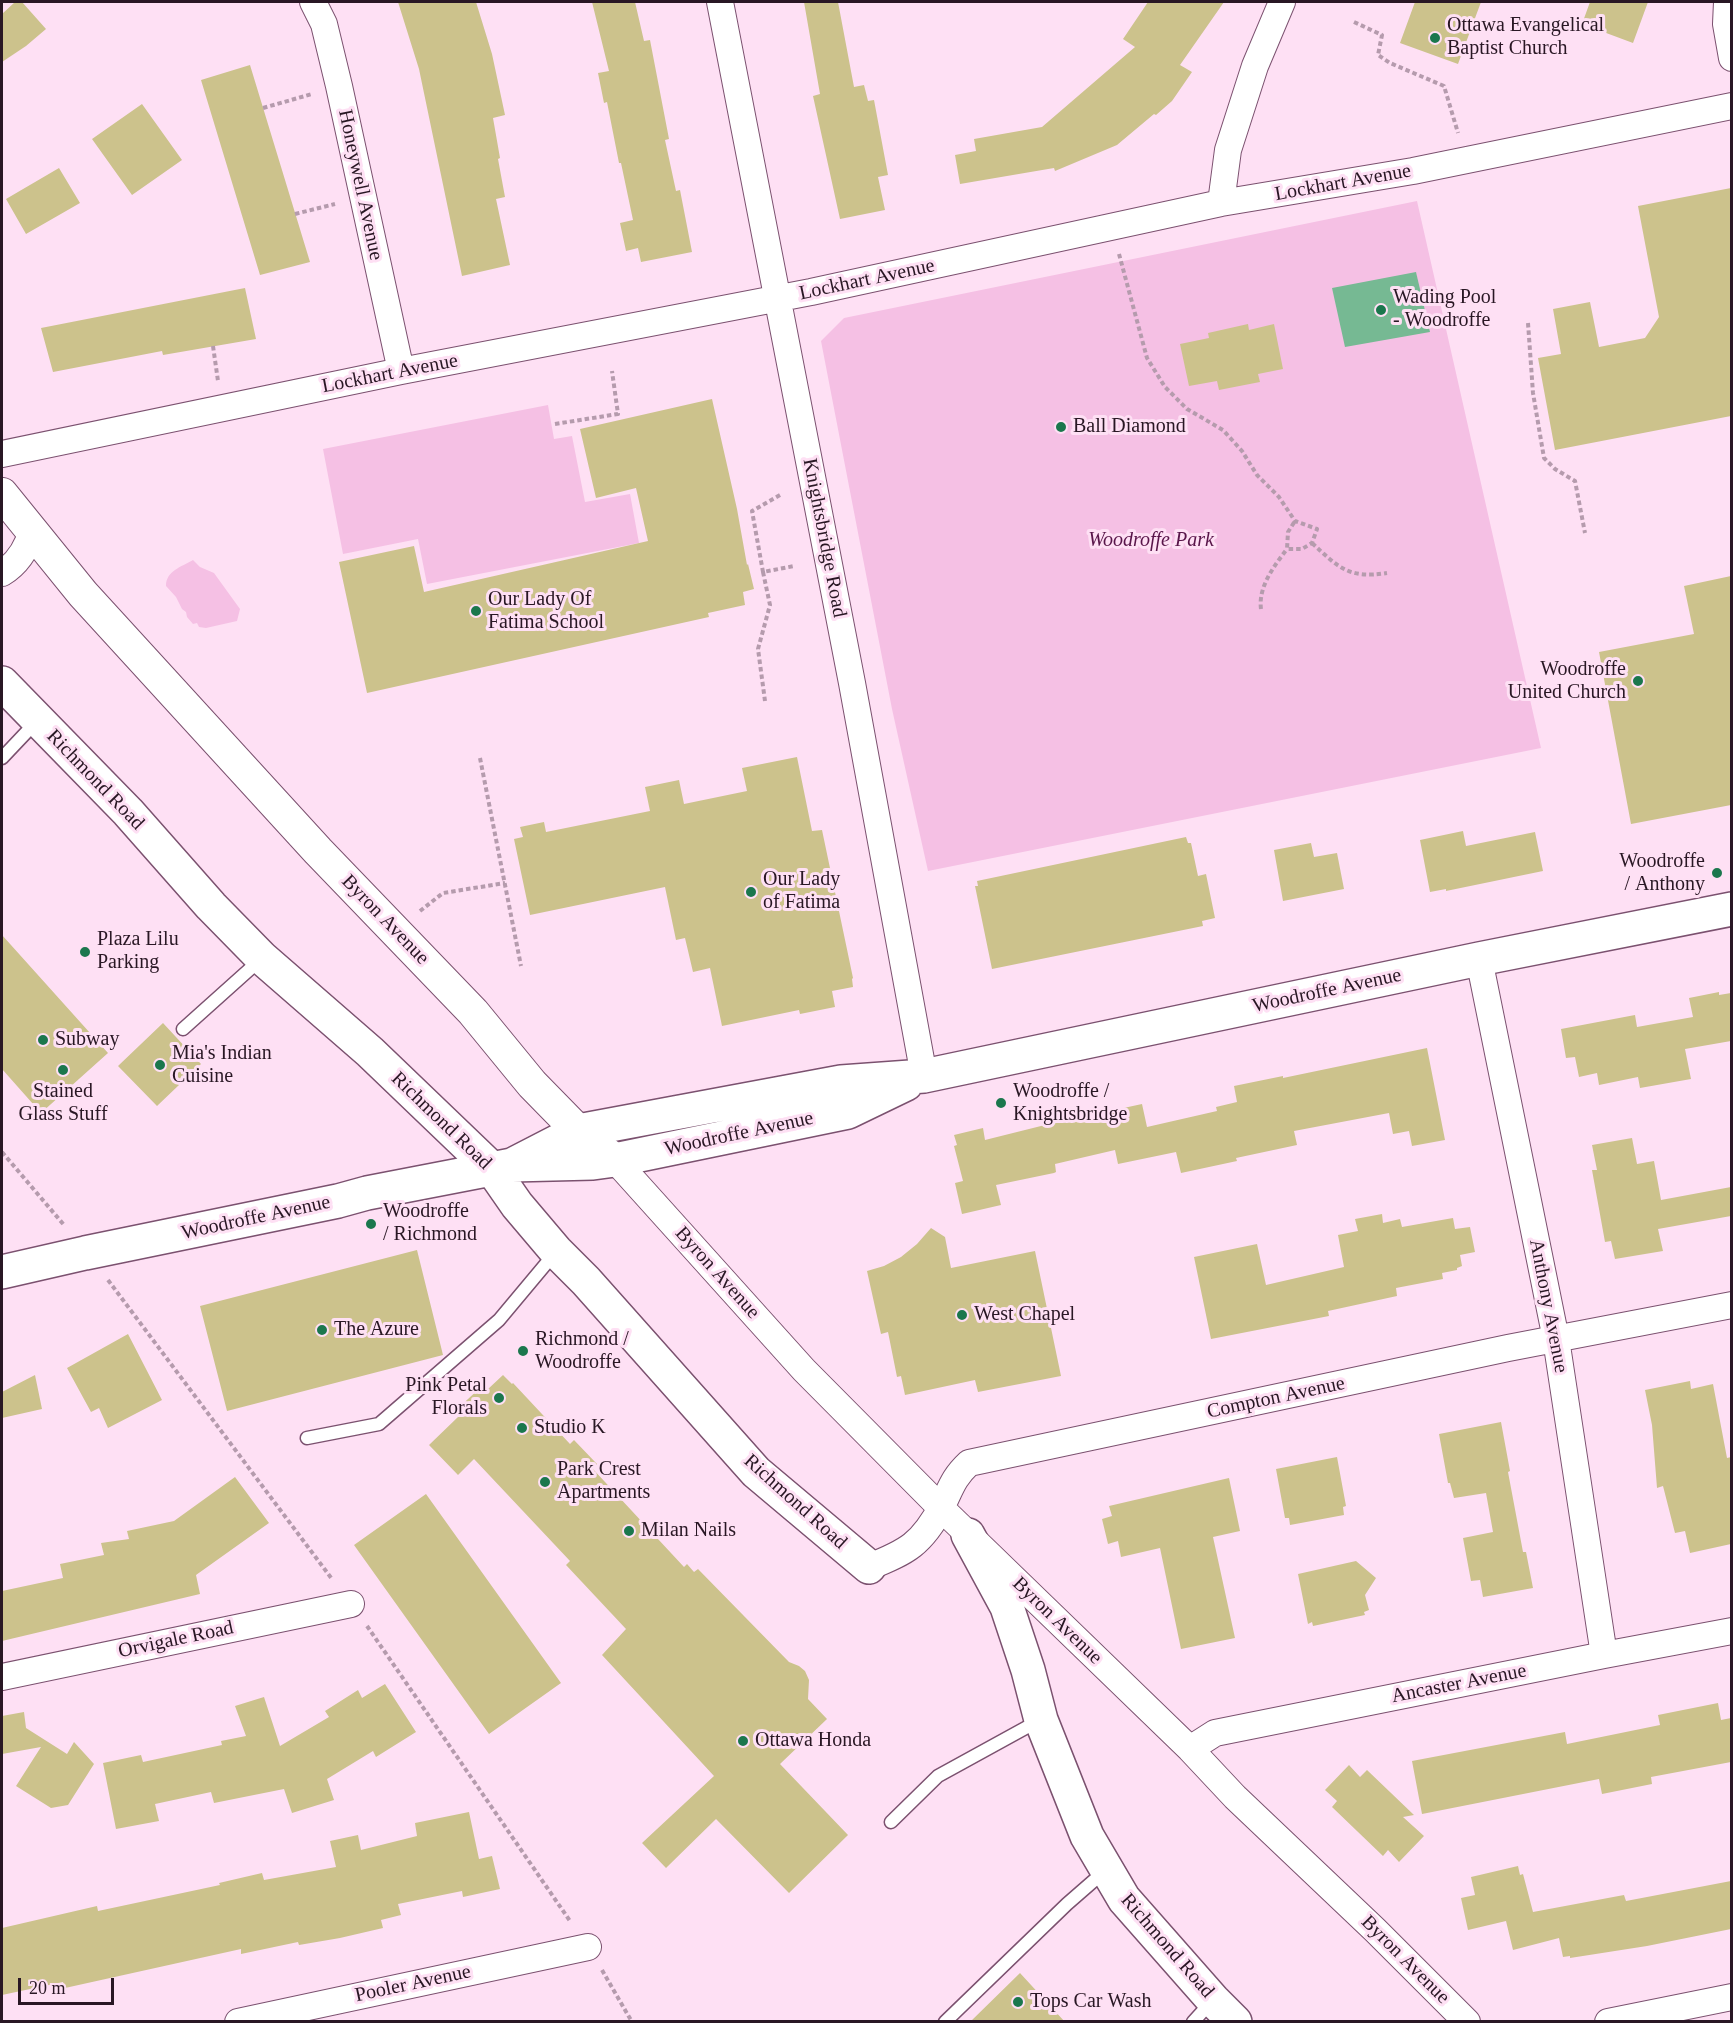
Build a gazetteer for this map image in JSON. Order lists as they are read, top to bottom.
{
  "streets": {
    "main road": ["Richmond Road", "Woodroffe Avenue"],
    "street": [
      "Lockhart Avenue",
      "Honeywell Avenue",
      "Knightsbridge Road",
      "Byron Avenue",
      "Anthony Avenue",
      "Compton Avenue",
      "Orvigale Road",
      "Ancaster Avenue",
      "Pooler Avenue"
    ]
  },
  "crossings": [
    ["Lockhart Avenue", "Honeywell Avenue"],
    ["Lockhart Avenue", "Knightsbridge Road"],
    ["Knightsbridge Road", "Woodroffe Avenue"],
    ["Richmond Road", "Byron Avenue"],
    ["Richmond Road", "Woodroffe Avenue"],
    ["Richmond Road", "Compton Avenue"],
    ["Byron Avenue", "Woodroffe Avenue"],
    ["Byron Avenue", "Compton Avenue"],
    ["Byron Avenue", "Ancaster Avenue"],
    ["Woodroffe Avenue", "Anthony Avenue"],
    ["Anthony Avenue", "Compton Avenue"],
    ["Anthony Avenue", "Ancaster Avenue"]
  ],
  "parks": ["Woodroffe Park"],
  "places": [
    "Ottawa Evangelical Baptist Church",
    "Wading Pool - Woodroffe",
    "Ball Diamond",
    "Our Lady Of Fatima School",
    "Woodroffe United Church",
    "Woodroffe / Anthony",
    "Our Lady of Fatima",
    "Plaza Lilu Parking",
    "Subway",
    "Mia's Indian Cuisine",
    "Stained Glass Stuff",
    "Woodroffe / Knightsbridge",
    "Woodroffe / Richmond",
    "West Chapel",
    "The Azure",
    "Richmond / Woodroffe",
    "Pink Petal Florals",
    "Studio K",
    "Park Crest Apartments",
    "Milan Nails",
    "Ottawa Honda",
    "Tops Car Wash"
  ],
  "scale_bar": "20 m"
}
